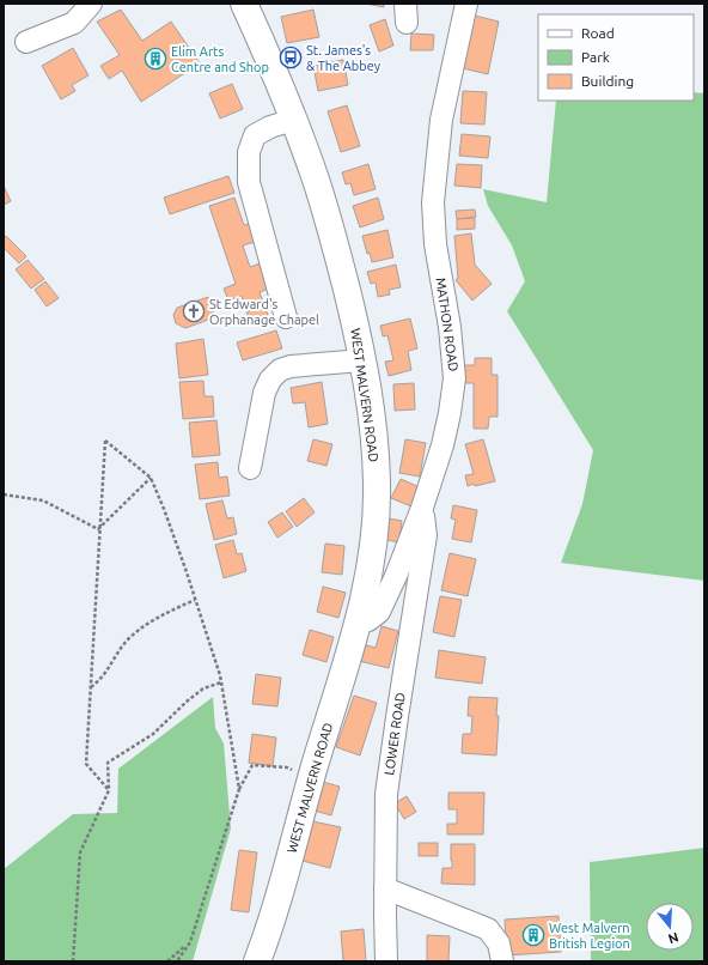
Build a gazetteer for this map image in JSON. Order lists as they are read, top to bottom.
{
  "streets": {
    "main road": ["WEST MALVERN ROAD"],
    "street": ["MATHON ROAD", "LOWER ROAD"]
  },
  "crossings": [
    ["MATHON ROAD", "WEST MALVERN ROAD"],
    ["MATHON ROAD", "LOWER ROAD"]
  ],
  "places": {
    "bus stop": ["St. James's & The Abbey"],
    "building": ["Elim Arts Centre and Shop", "West Malvern British Legion"],
    "church": ["St Edward's Orphanage Chapel"]
  },
  "legend": ["Road", "Park", "Building"],
  "north": "bottom"
}
